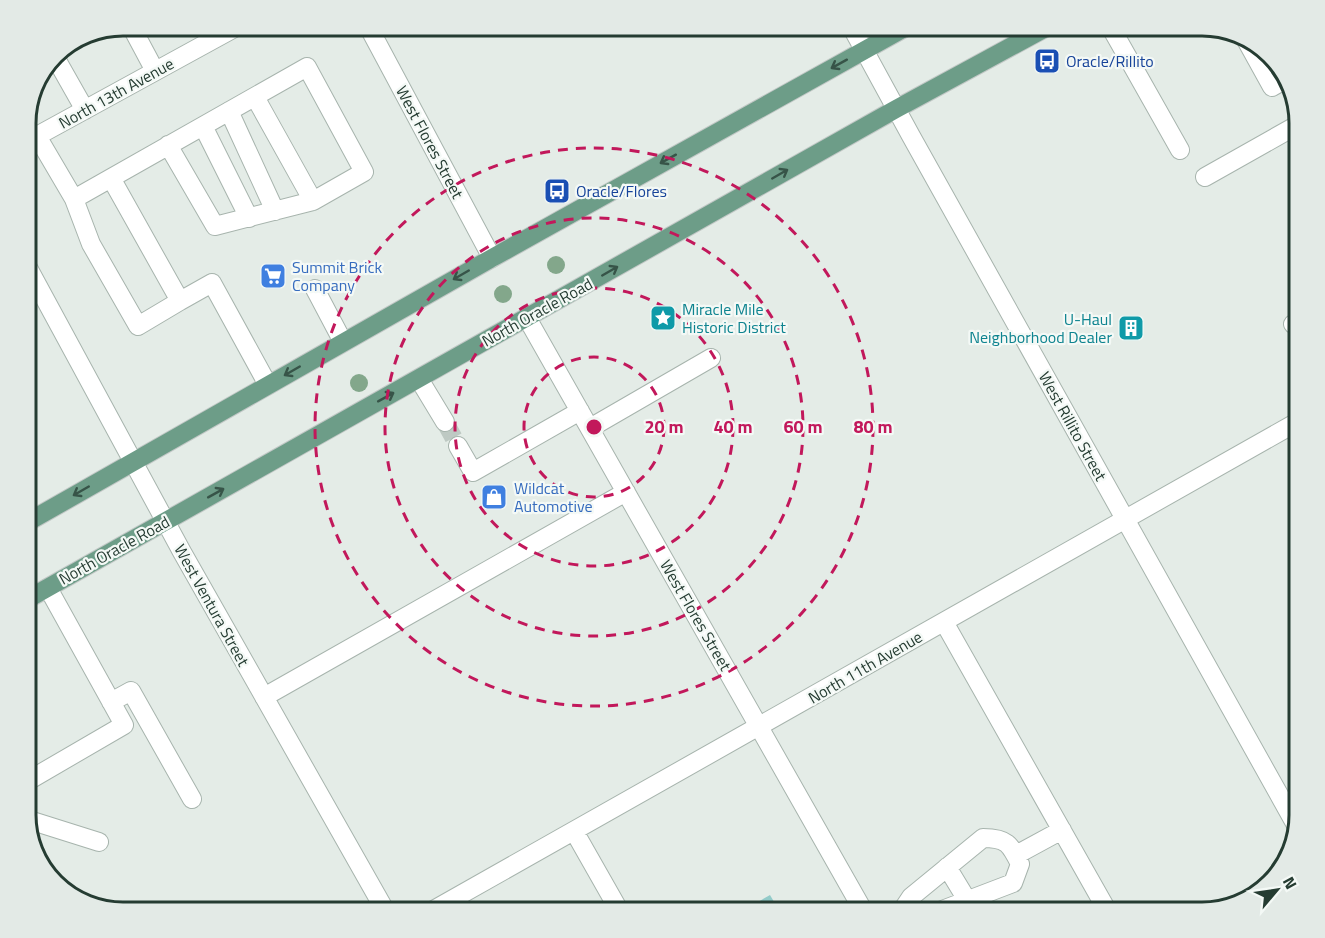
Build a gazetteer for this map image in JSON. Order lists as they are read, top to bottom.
{
  "streets": {
    "main road": ["North Oracle Road"],
    "street": [
      "North 13th Avenue",
      "West Flores Street",
      "West Rillito Street",
      "West Ventura Street",
      "North 11th Avenue"
    ]
  },
  "crossings": [
    ["West Flores Street", "North Oracle Road"],
    ["West Flores Street", "North 11th Avenue"],
    ["North Oracle Road", "West Rillito Street"],
    ["North Oracle Road", "West Ventura Street"],
    ["West Rillito Street", "North 11th Avenue"]
  ],
  "places": {
    "bus stop": ["Oracle/Rillito", "Oracle/Flores"],
    "supermarket": ["Summit Brick Company"],
    "place": ["Miracle Mile Historic District"],
    "building": ["U-Haul Neighborhood Dealer"],
    "shop": ["Wildcat Automotive"]
  },
  "north": "top right",
  "rings": [
    "20 m",
    "40 m",
    "60 m",
    "80 m"
  ]
}
